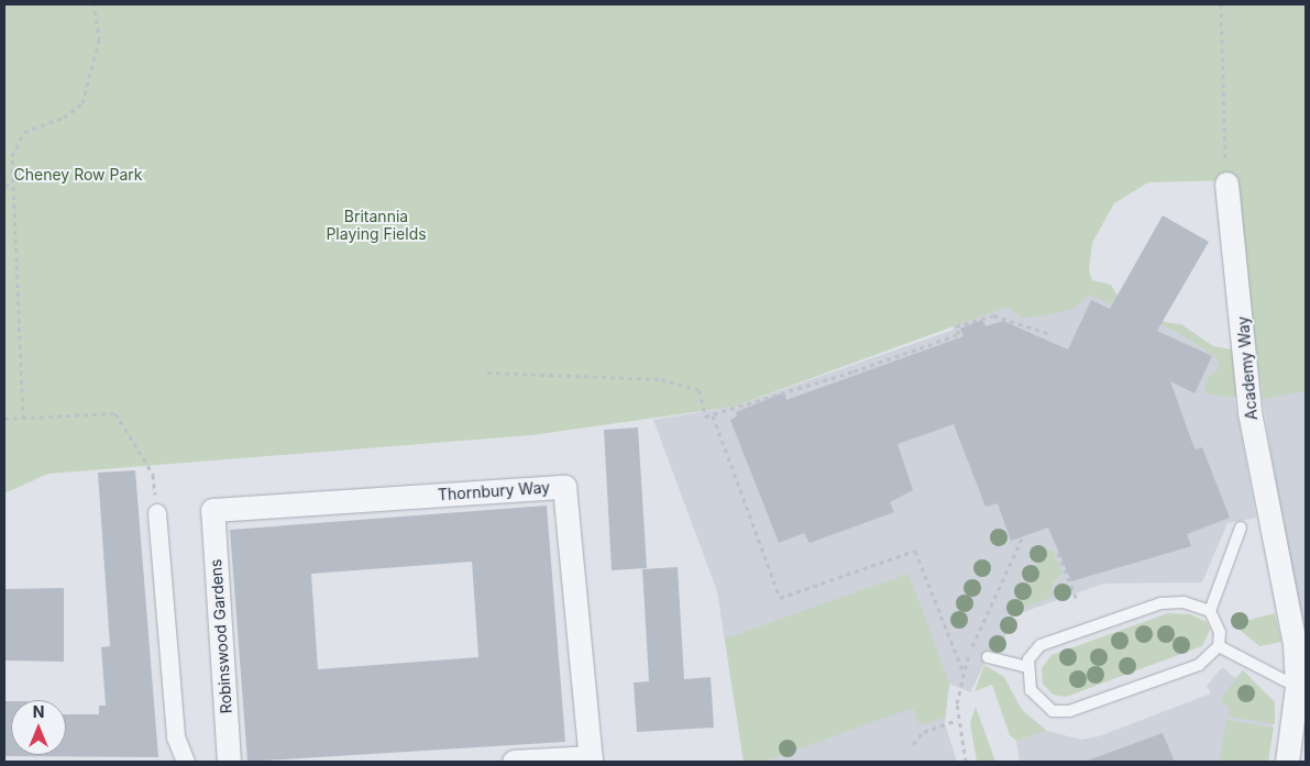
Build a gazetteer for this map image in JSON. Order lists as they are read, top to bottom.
{
  "streets": {
    "street": ["Academy Way", "Thornbury Way", "Robinswood Gardens"]
  },
  "crossings": [
    ["Thornbury Way", "Robinswood Gardens"]
  ],
  "parks": ["Cheney Row Park", "Britannia Playing Fields"],
  "north": "top"
}
